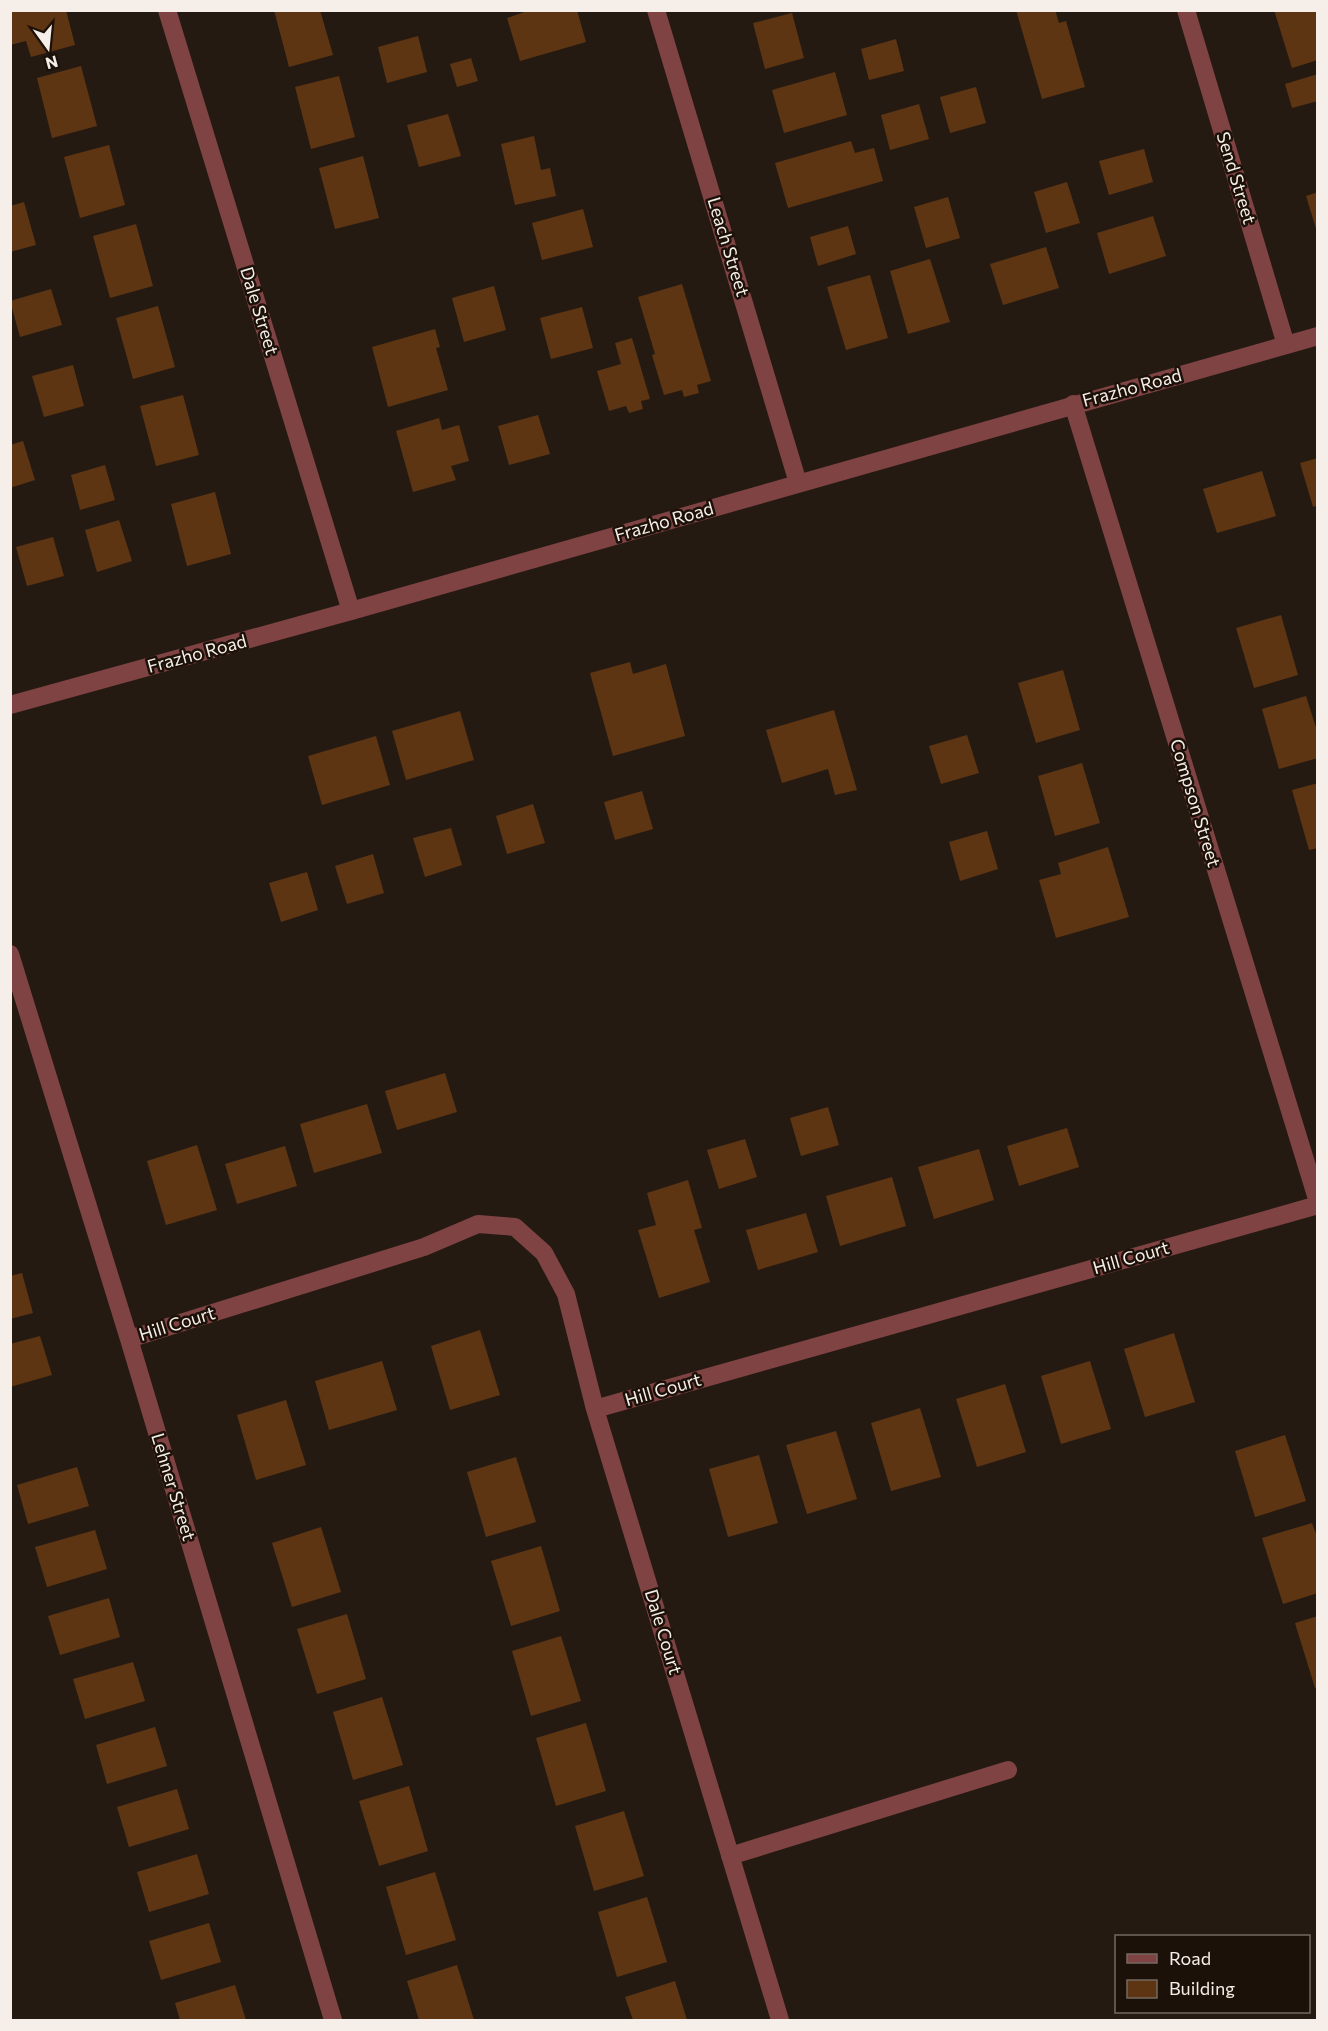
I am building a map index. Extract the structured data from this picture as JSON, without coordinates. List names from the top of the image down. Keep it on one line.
{"streets":{"street":["Send Street","Leach Street","Dale Street","Frazho Road","Compson Street","Hill Court","Lehner Street","Dale Court"]},"crossings":[["Send Street","Frazho Road"],["Leach Street","Frazho Road"],["Dale Street","Frazho Road"],["Frazho Road","Compson Street"],["Compson Street","Hill Court"],["Hill Court","Lehner Street"],["Hill Court","Dale Court"]],"legend":["Road","Building"],"north":"bottom"}
